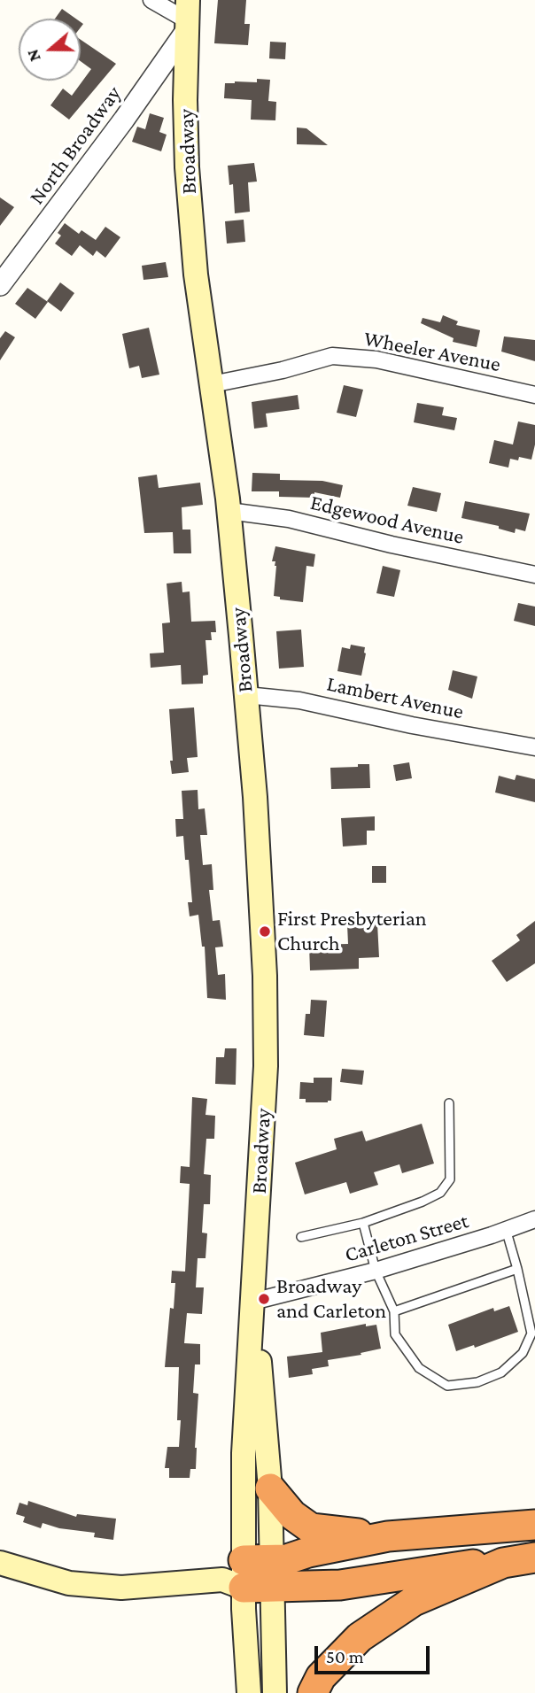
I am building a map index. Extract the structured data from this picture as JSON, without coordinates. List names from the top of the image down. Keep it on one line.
{"streets":{"main road":["Broadway"],"street":["North Broadway","Wheeler Avenue","Edgewood Avenue","Lambert Avenue","Carleton Street"]},"crossings":[["North Broadway","Broadway"],["Broadway","Wheeler Avenue"],["Broadway","Edgewood Avenue"],["Broadway","Lambert Avenue"],["Broadway","Carleton Street"]],"places":["First Presbyterian Church","Broadway and Carleton"],"scale_bar":"50 m","north":"left"}
